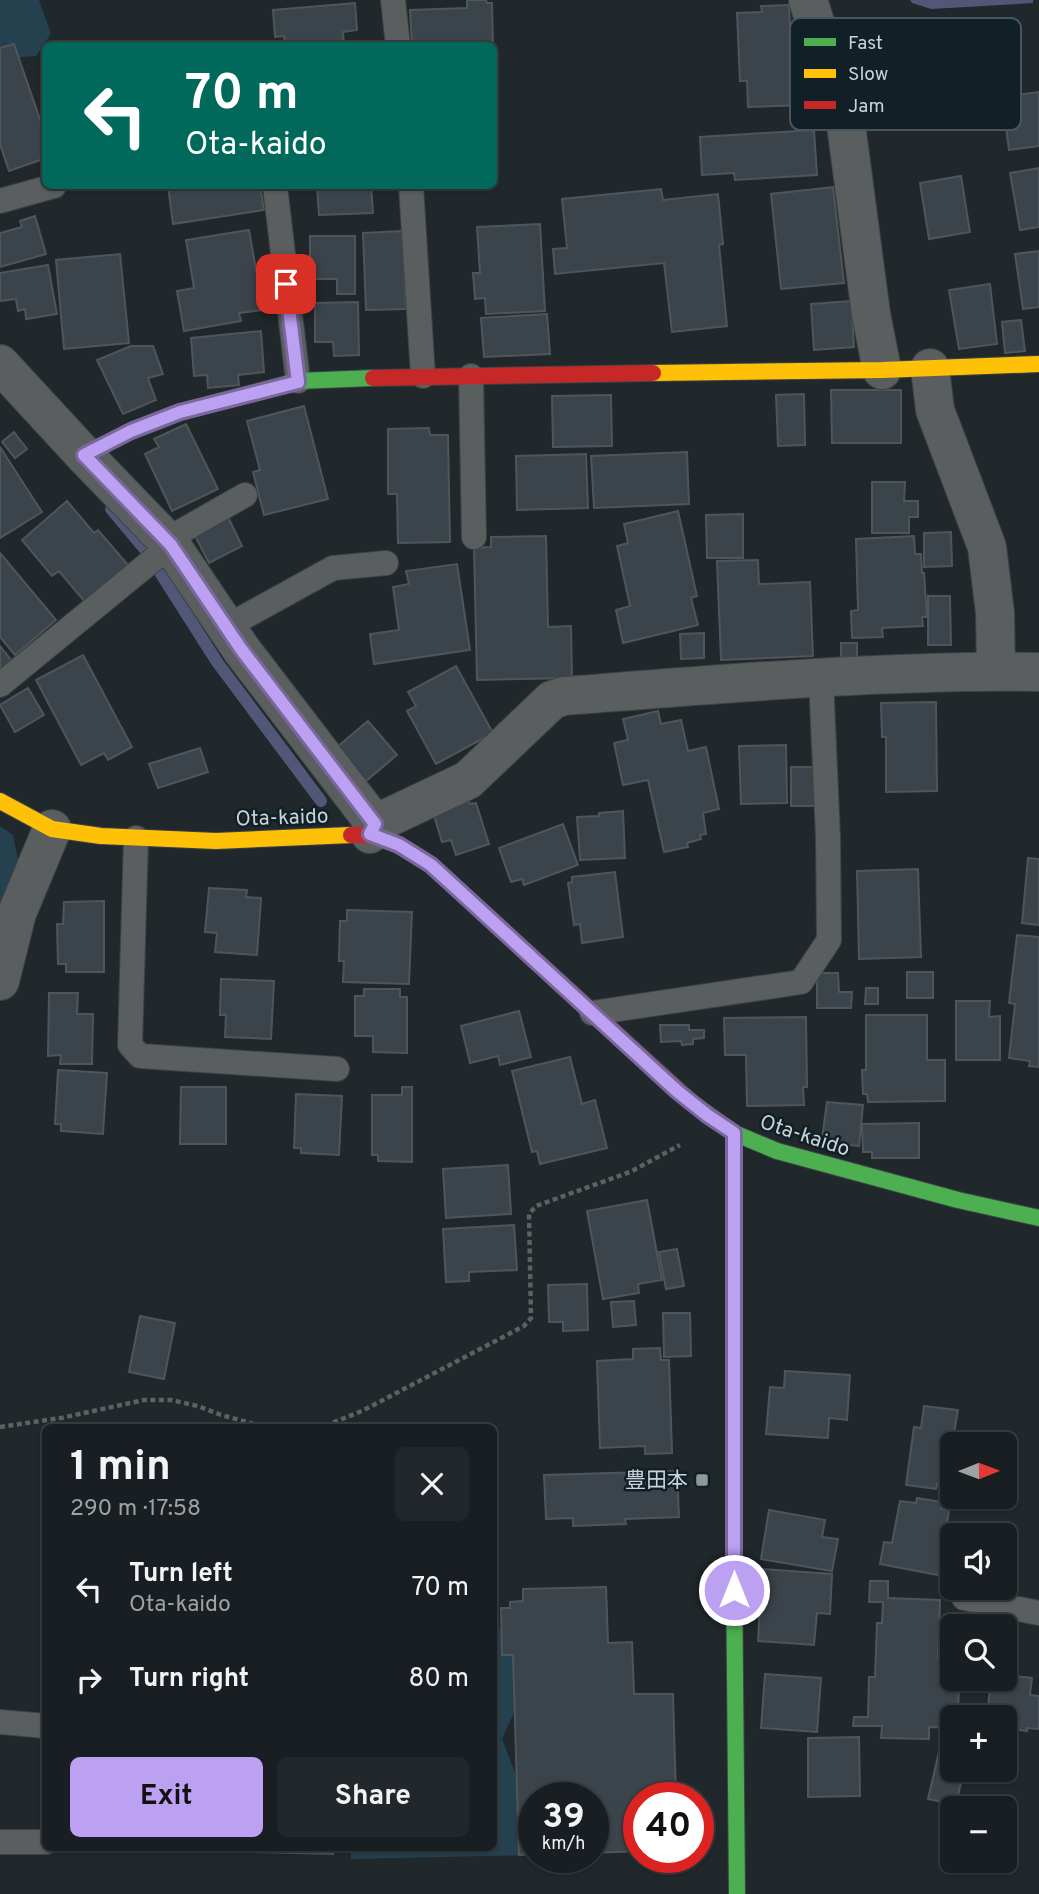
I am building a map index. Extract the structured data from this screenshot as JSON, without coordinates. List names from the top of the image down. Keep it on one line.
{"streets":{"street":["Ota-kaido"]},"places":{"transit":["豊田本"]},"legend":["Fast","Slow","Jam"],"north":"right","page":{"turn":["70 m","Ota-kaido"],"heading":["1 min","290 m · 17:58"],"map_buttons":["+","−"],"list":[{"name":"Turn left","note":"Ota-kaido","value":"70 m"},{"name":"Turn right","value":"80 m"}],"buttons":["Exit","Share"],"speed":"39 km/h","limit":"40"}}
